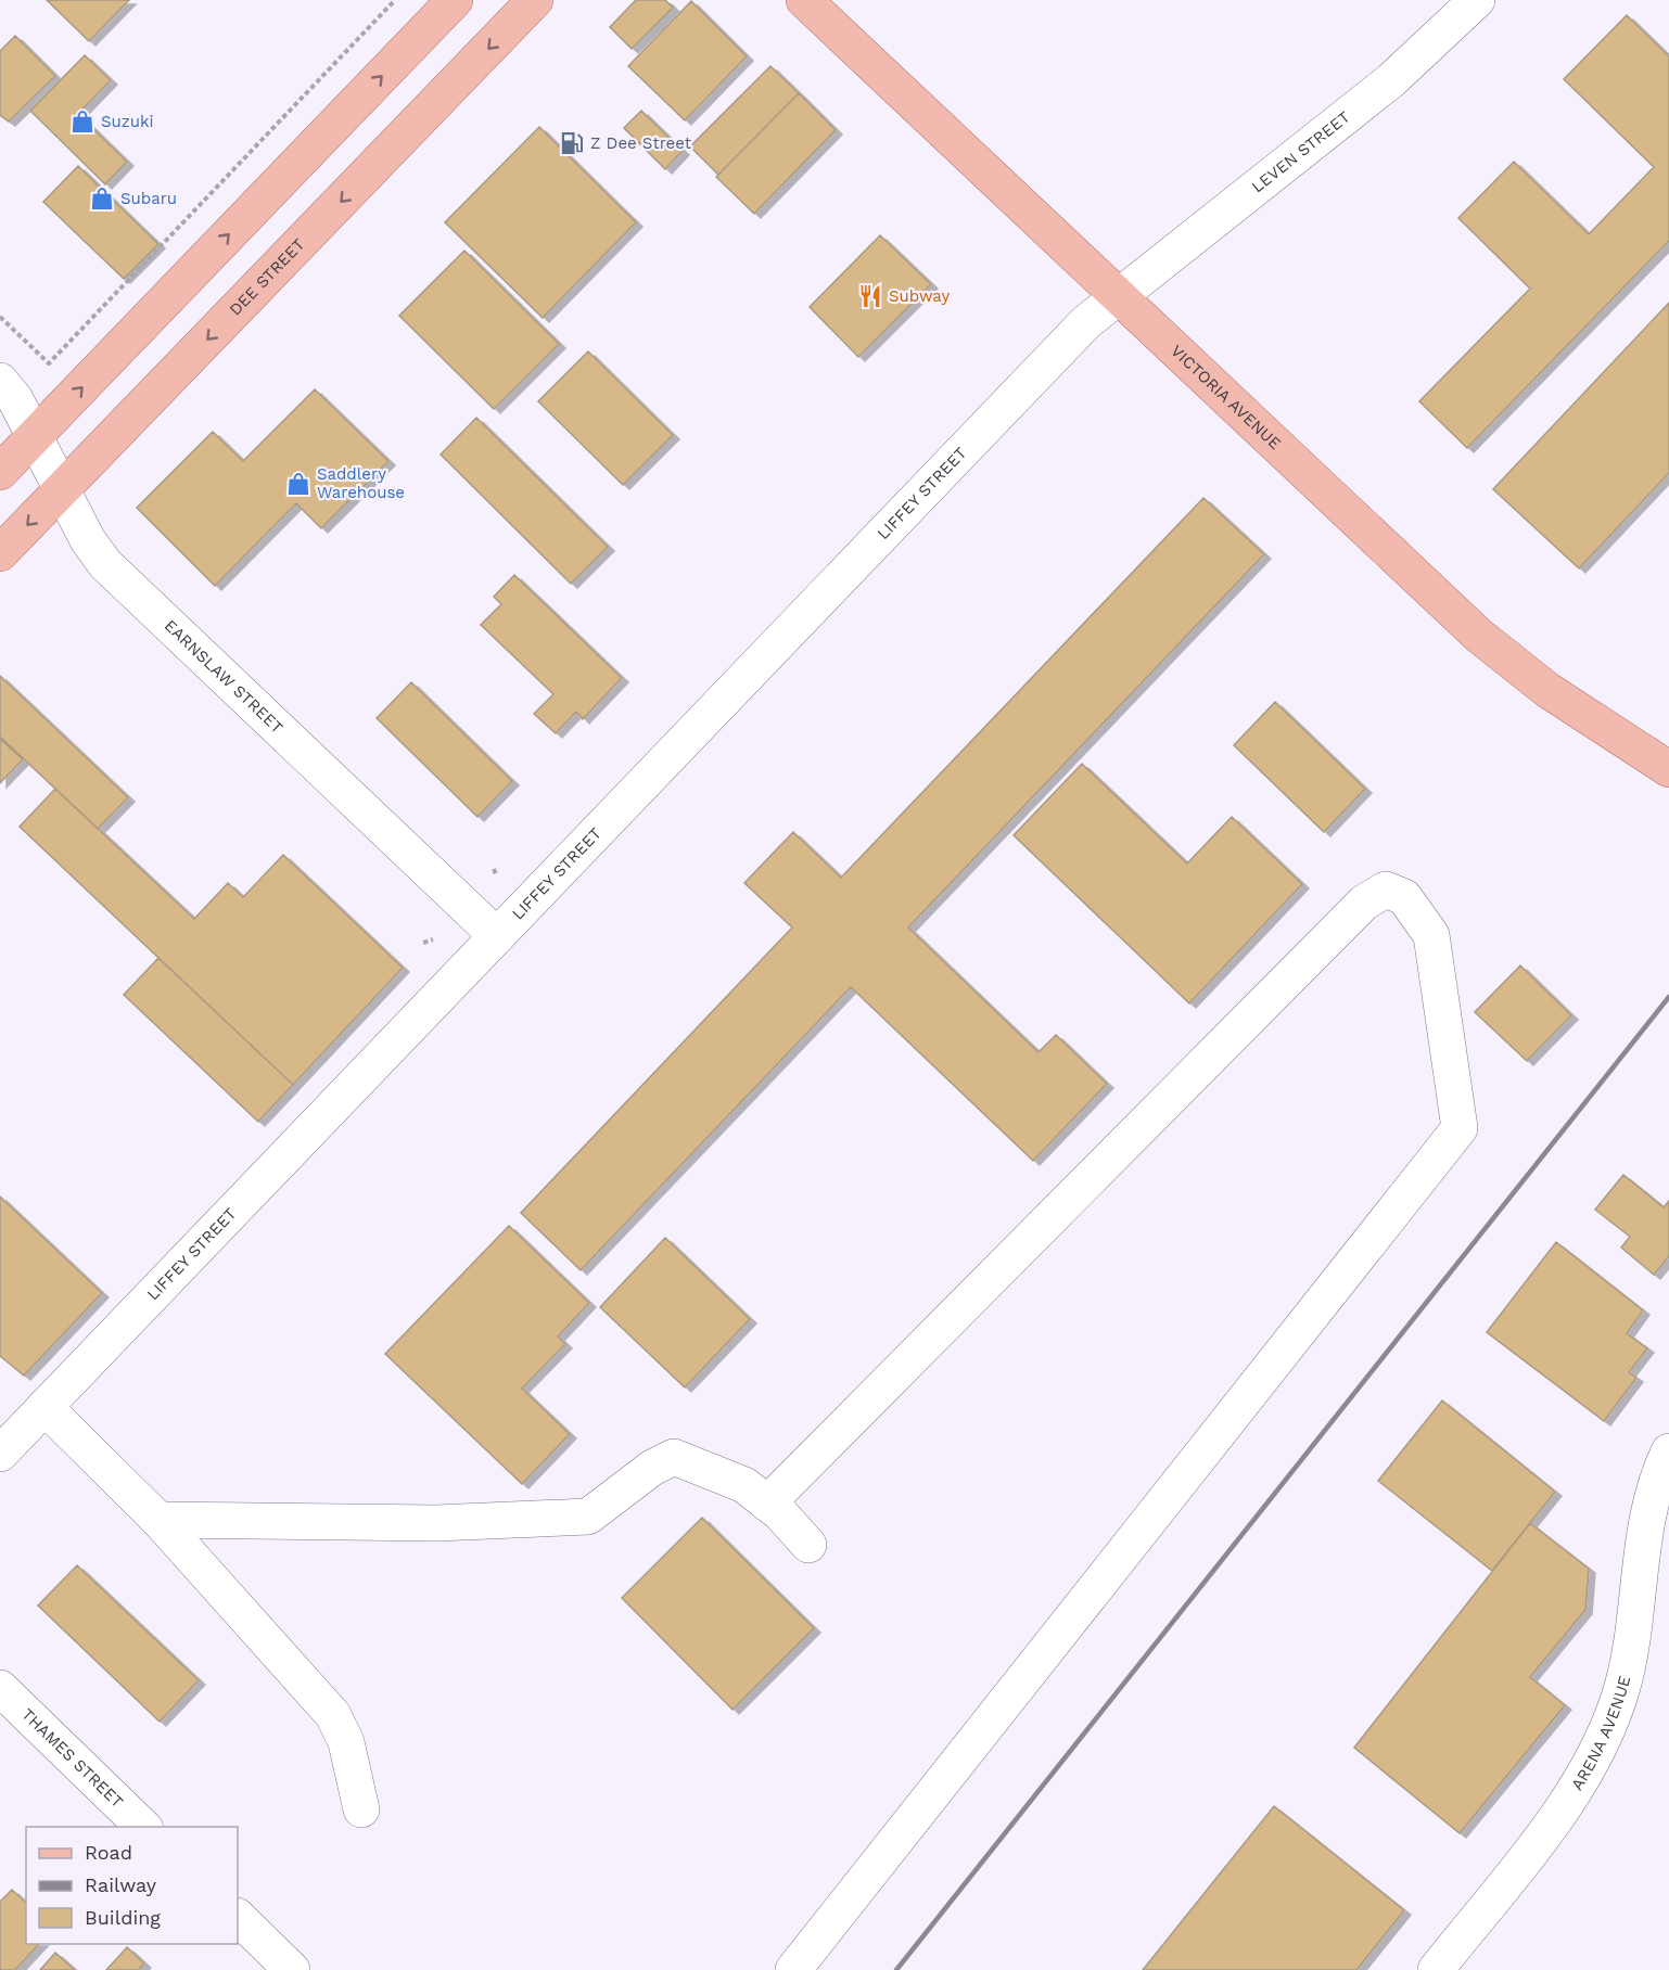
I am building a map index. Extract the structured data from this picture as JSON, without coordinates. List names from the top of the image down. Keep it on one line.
{"streets":{"main road":["DEE STREET","VICTORIA AVENUE"],"street":["LEVEN STREET","LIFFEY STREET","EARNSLAW STREET","ARENA AVENUE","THAMES STREET"]},"crossings":[["LEVEN STREET","VICTORIA AVENUE"],["LEVEN STREET","LIFFEY STREET"],["DEE STREET","EARNSLAW STREET"],["VICTORIA AVENUE","LIFFEY STREET"],["LIFFEY STREET","EARNSLAW STREET"]],"places":{"shop":["Suzuki","Subaru","Saddlery Warehouse"],"fuel station":["Z Dee Street"],"restaurant":["Subway"]},"legend":["Road","Railway","Building"]}
